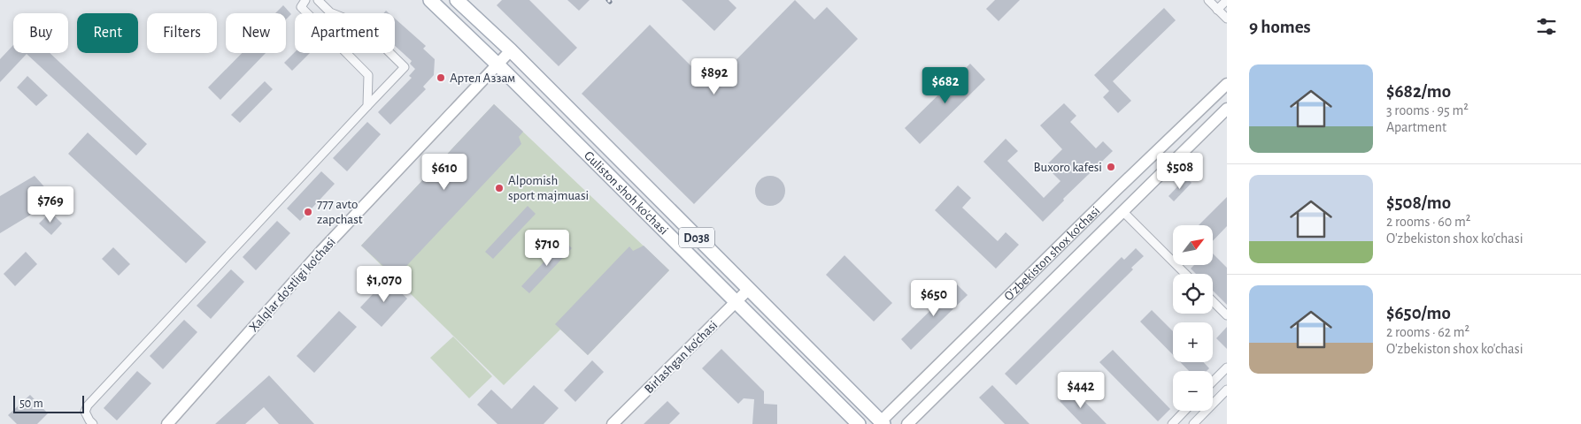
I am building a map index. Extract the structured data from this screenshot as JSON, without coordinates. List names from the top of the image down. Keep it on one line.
{"streets":{"main road":["Guliston shoh ko'chasi","D038","O'zbekiston shox ko'chasi","Xalqlar do'stligi ko'chasi","Birlashgan ko'chasi"]},"crossings":[["Guliston shoh ko'chasi","O'zbekiston shox ko'chasi"],["Guliston shoh ko'chasi","Xalqlar do'stligi ko'chasi"],["Guliston shoh ko'chasi","Birlashgan ko'chasi"]],"places":["Артел Аззам","Buxoro kafesi","Alpomish sport majmuasi","777 avto zapchast"],"scale_bar":"50 m","north":"top right","page":{"heading":"9 homes","chip":["Buy","Rent","Filters","New","Apartment"],"list":[{"name":"$682/mo","note":"3 rooms · 95 m² · Apartment"},{"name":"$508/mo","note":"2 rooms · 60 m² · O'zbekiston shox ko'chasi"},{"name":"$650/mo","note":"2 rooms · 62 m² · O'zbekiston shox ko'chasi"}],"price":["$892","$682","$508","$610","$769","$710","$1,070","$650","$442"],"map_buttons":["+","−"],"scale":"50 m"}}
